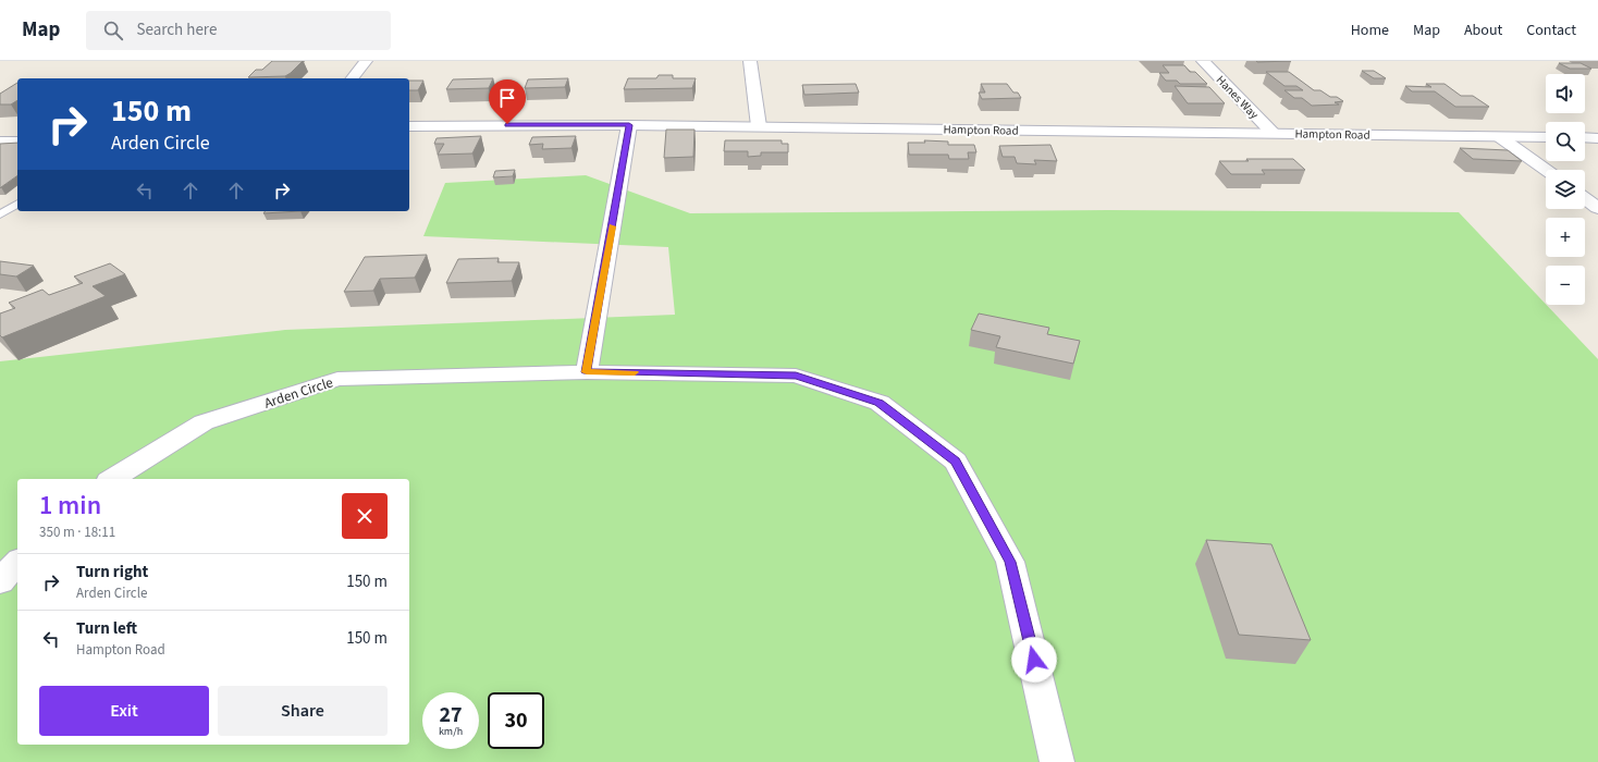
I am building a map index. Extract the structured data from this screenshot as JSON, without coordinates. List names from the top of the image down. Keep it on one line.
{"streets":{"street":["Hanes Way","Hampton Road","Arden Circle"]},"crossings":[["Hanes Way","Hampton Road"]],"page":{"header":"Map","search":"Search here","nav":["Home","Map","About","Contact"],"map_buttons":["+","−"],"turn":["150 m","Arden Circle"],"heading":["1 min","350 m · 18:11"],"list":[{"name":"Turn right","note":"Arden Circle","value":"150 m"},{"name":"Turn left","note":"Hampton Road","value":"150 m"}],"buttons":["Exit","Share"],"speed":"27 km/h","limit":"30"}}
